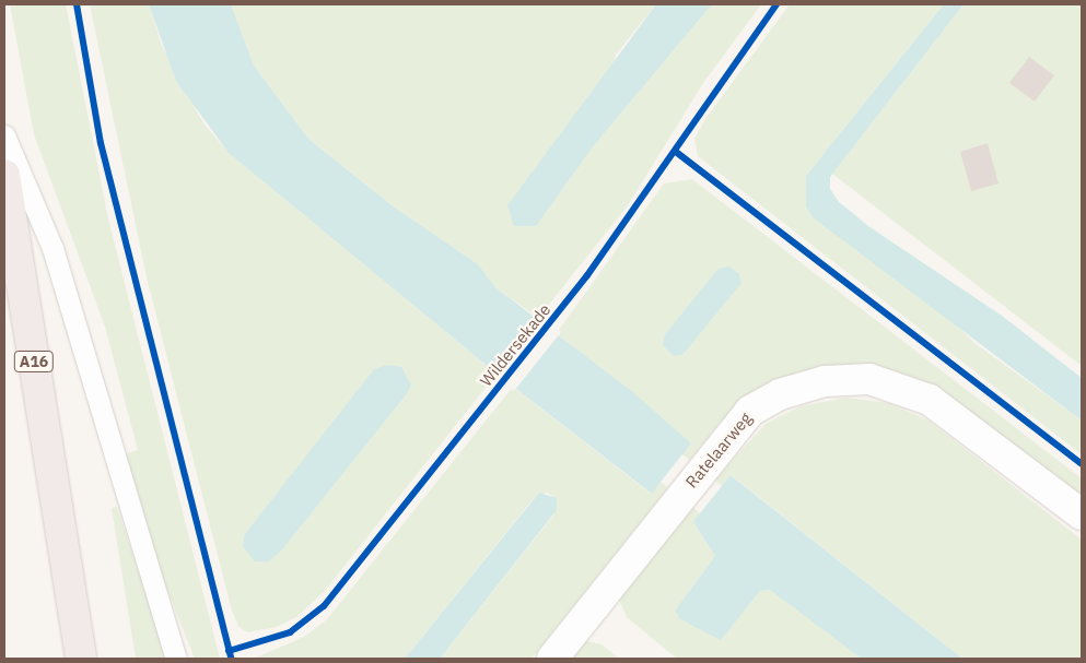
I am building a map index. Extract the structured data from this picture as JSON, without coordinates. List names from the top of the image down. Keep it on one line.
{"streets":{"highway":["A16"],"street":["Ratelaarweg"],"cycle path":["Wildersekade"]}}
